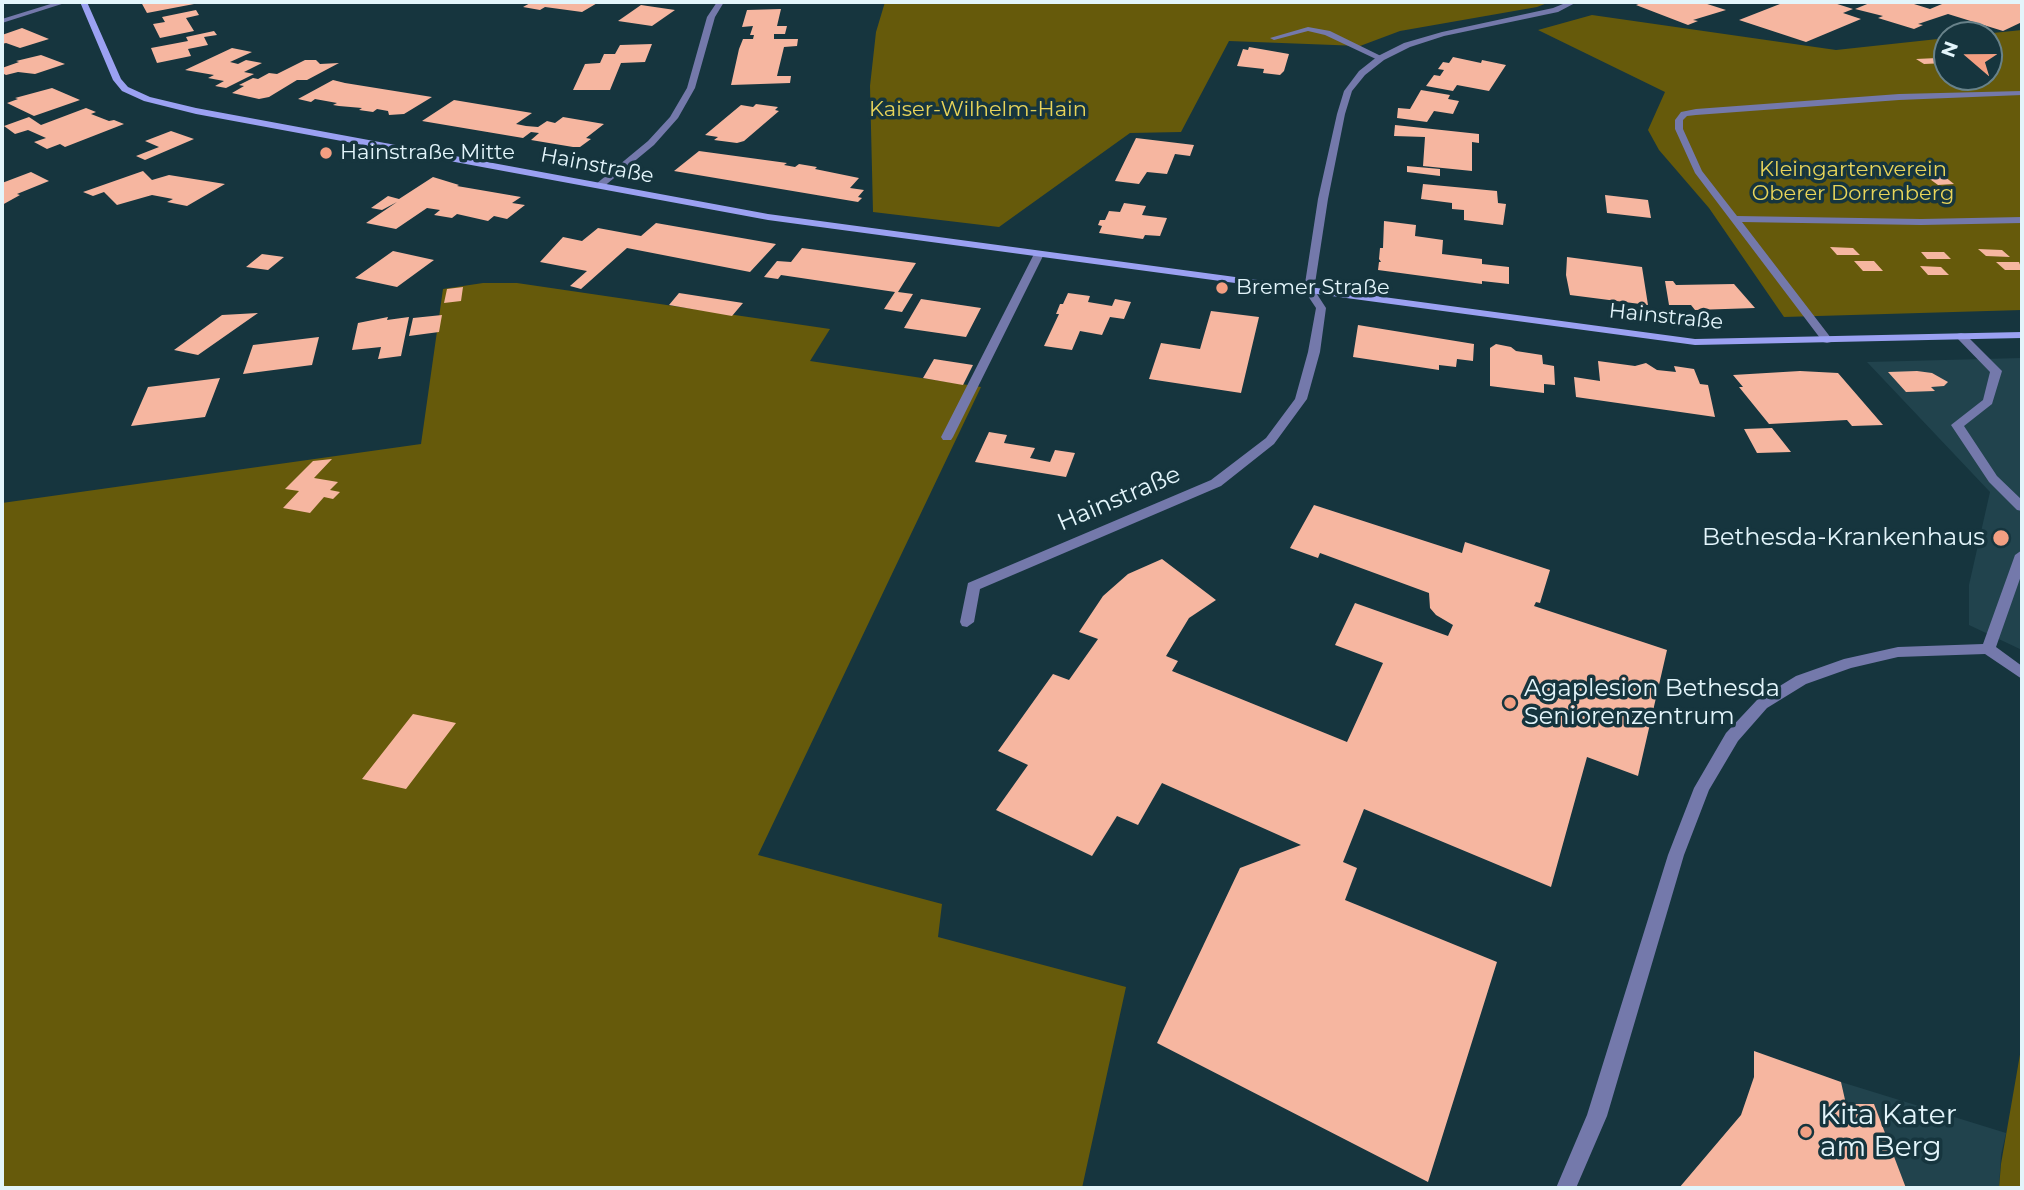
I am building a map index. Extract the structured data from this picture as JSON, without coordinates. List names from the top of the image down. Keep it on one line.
{"streets":{"street":["Hainstraße"]},"parks":["Kaiser-Wilhelm-Hain","Kleingartenverein Oberer Dorrenberg"],"places":["Hainstraße Mitte","Bremer Straße","Bethesda-Krankenhaus","Agaplesion Bethesda Seniorenzentrum","Kita Kater am Berg"],"north":"left"}
